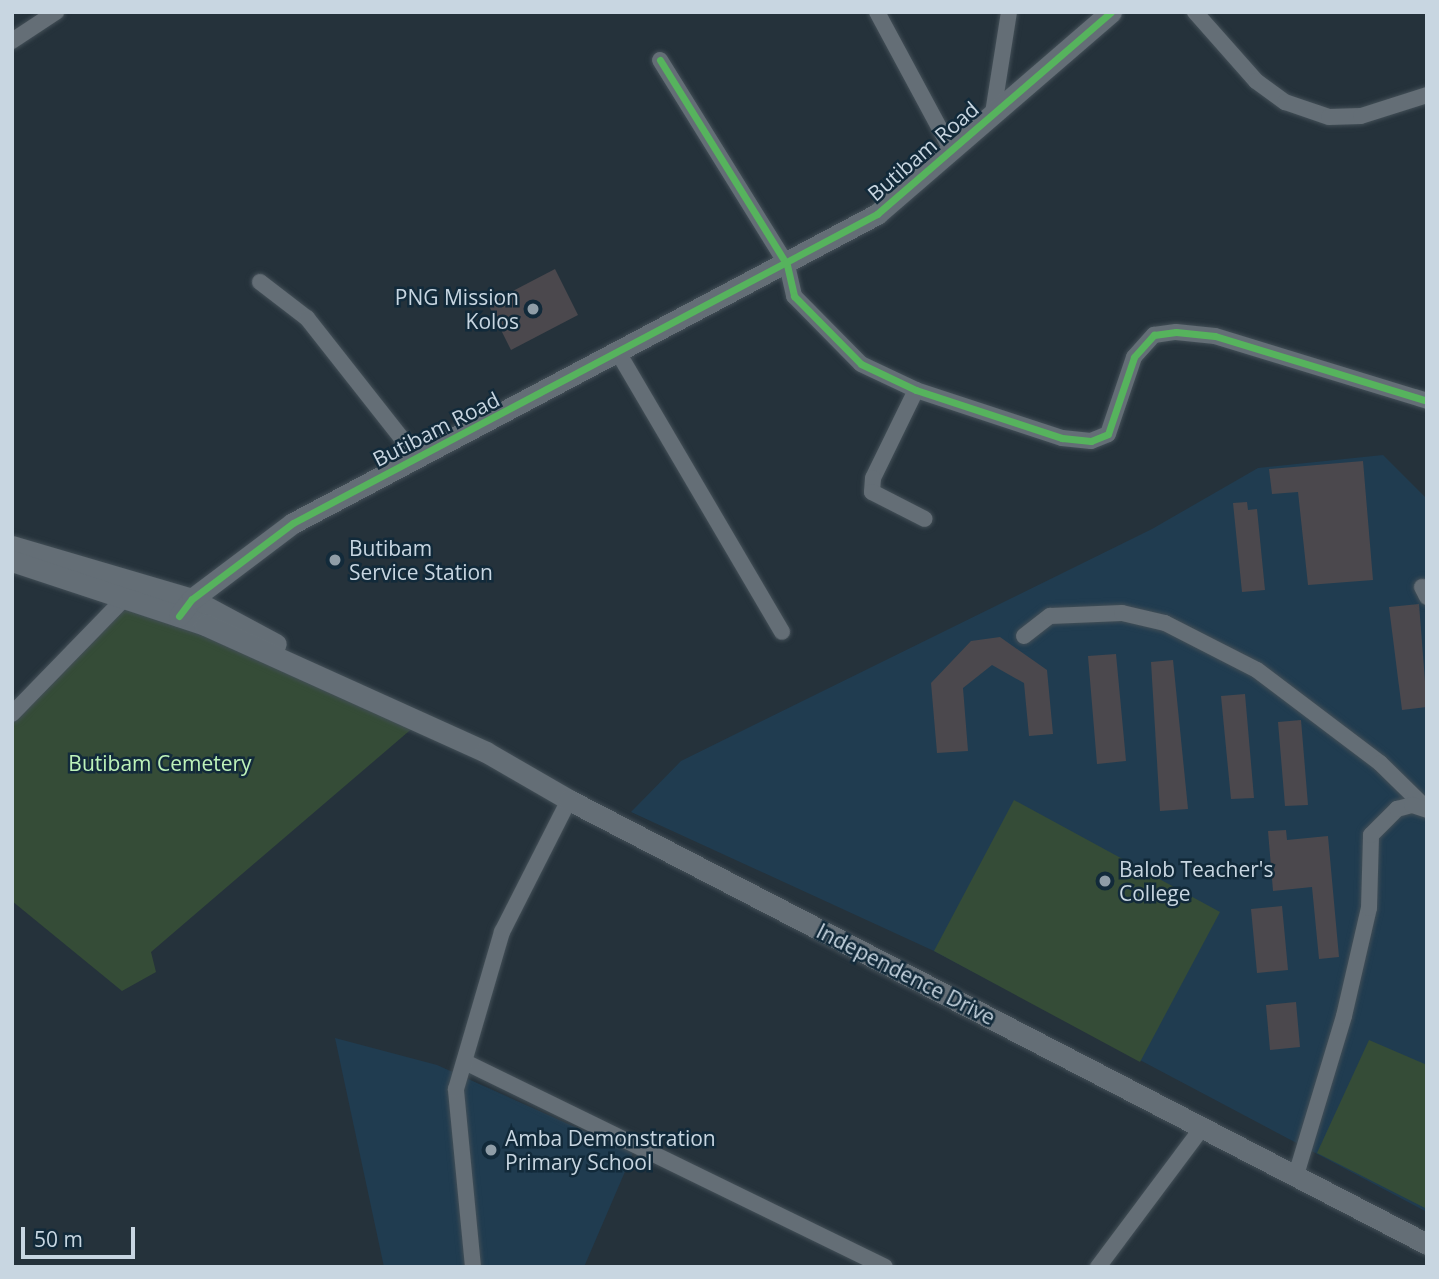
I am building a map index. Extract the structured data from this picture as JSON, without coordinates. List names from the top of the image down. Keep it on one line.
{"streets":{"main road":["Butibam Road","Independence Drive"]},"crossings":[["Butibam Road","Independence Drive"]],"parks":["Butibam Cemetery"],"places":["PNG Mission Kolos","Butibam Service Station","Balob Teacher's College","Amba Demonstration Primary School"],"scale_bar":"50 m"}
